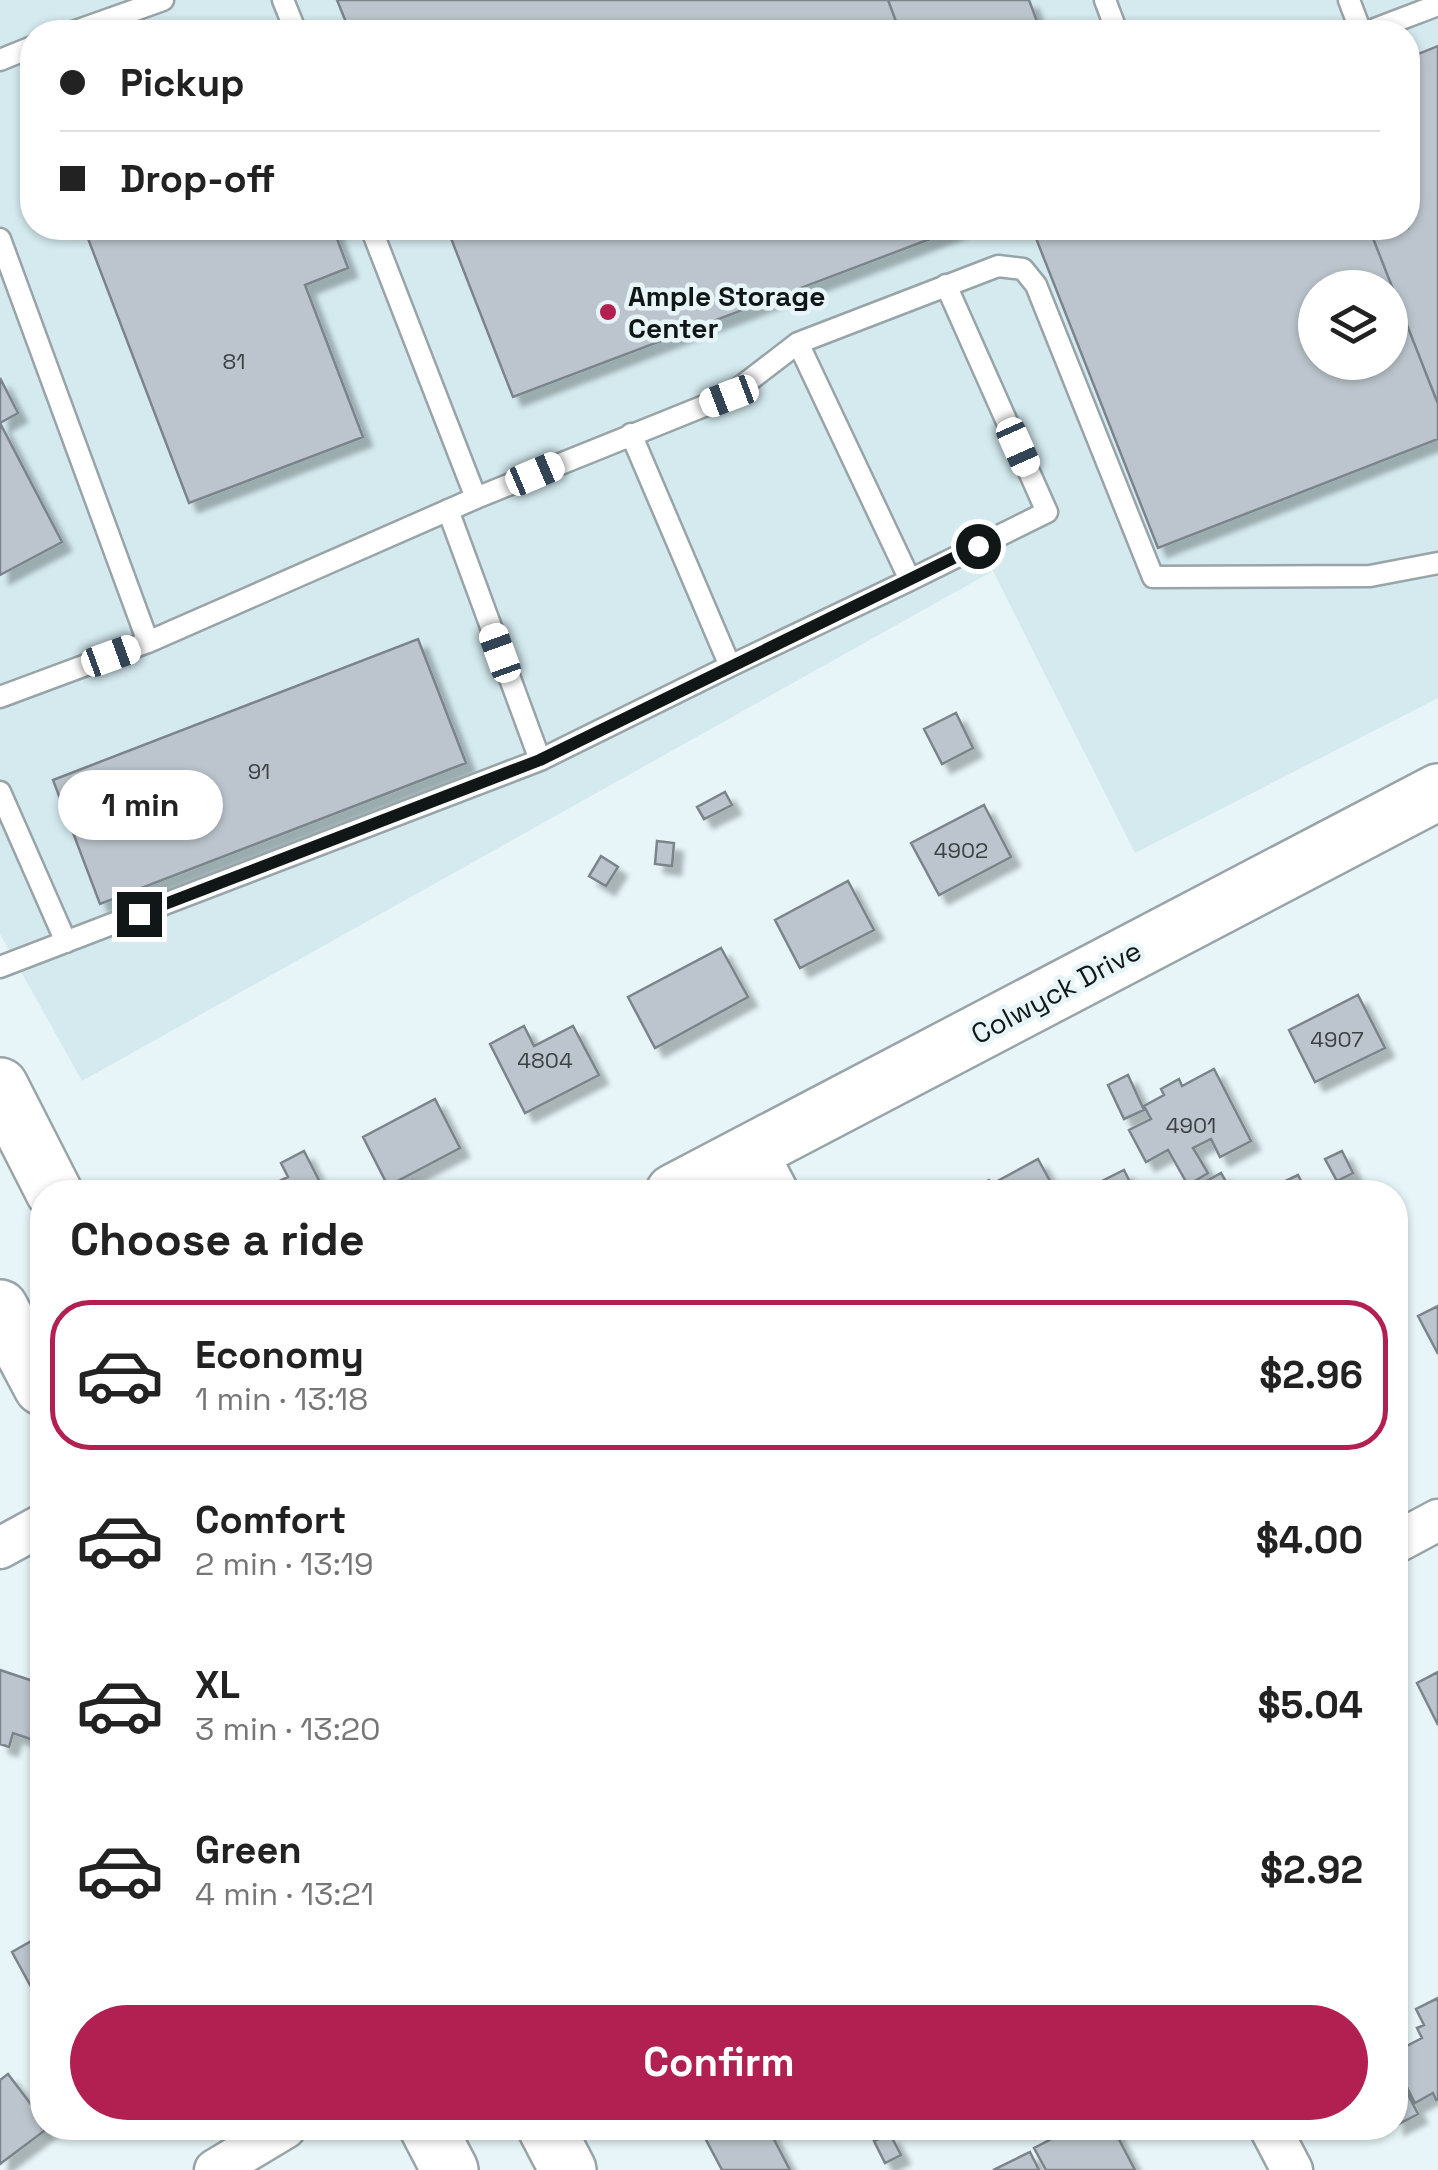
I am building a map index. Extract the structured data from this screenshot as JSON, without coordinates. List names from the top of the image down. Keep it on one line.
{"streets":{"street":["Colwyck Drive"]},"places":["Ample Storage Center"],"house_numbers":["81","91","4902","4907","4804","4901"],"page":{"banner":["Pickup","Drop-off"],"bubble":"1 min","heading":"Choose a ride","list":[{"name":"Economy","note":"1 min · 13:18","value":"$2.96"},{"name":"Comfort","note":"2 min · 13:19","value":"$4.00"},{"name":"XL","note":"3 min · 13:20","value":"$5.04"},{"name":"Green","note":"4 min · 13:21","value":"$2.92"}],"buttons":"Confirm"}}
